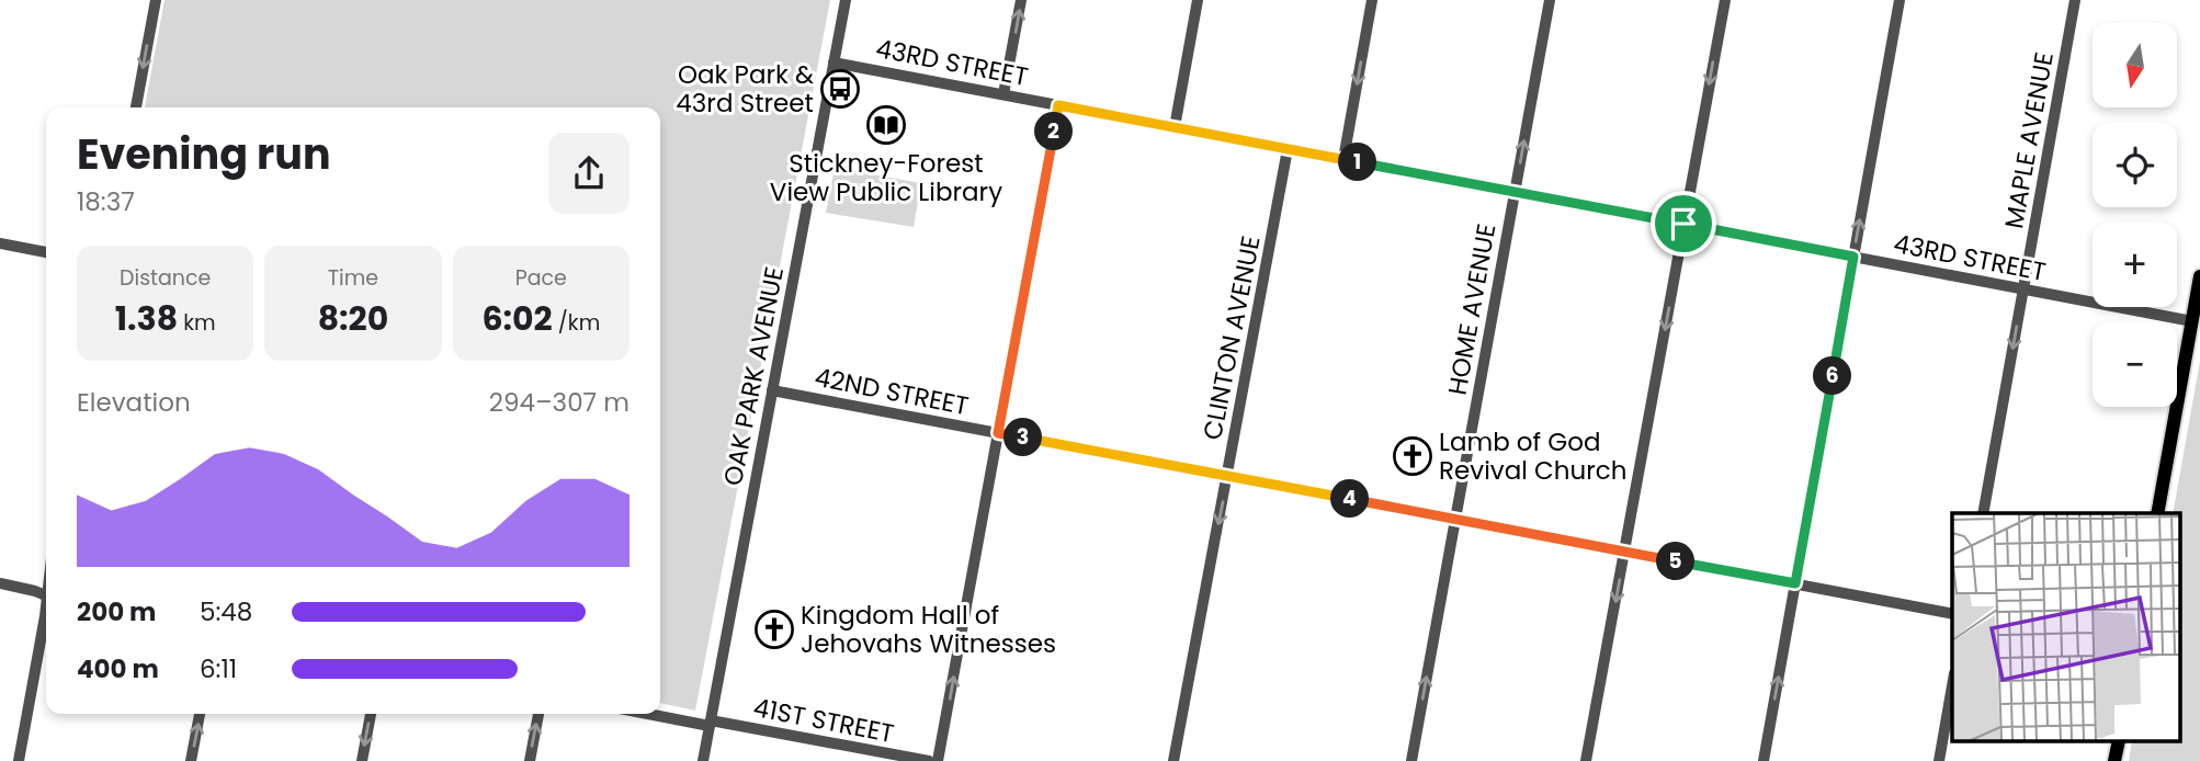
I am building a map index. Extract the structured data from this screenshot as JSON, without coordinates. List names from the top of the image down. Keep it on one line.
{"streets":{"street":["43RD STREET","MAPLE AVENUE","HOME AVENUE","CLINTON AVENUE","OAK PARK AVENUE","42ND STREET","41ST STREET"]},"crossings":[["43RD STREET","MAPLE AVENUE"],["43RD STREET","HOME AVENUE"],["43RD STREET","CLINTON AVENUE"],["43RD STREET","OAK PARK AVENUE"],["HOME AVENUE","42ND STREET"],["CLINTON AVENUE","42ND STREET"],["OAK PARK AVENUE","42ND STREET"],["OAK PARK AVENUE","41ST STREET"]],"one_way":["MAPLE AVENUE","HOME AVENUE","CLINTON AVENUE"],"places":{"bus stop":["Oak Park & 43rd Street"],"library":["Stickney-Forest View Public Library"],"church":["Lamb of God Revival Church","Kingdom Hall of Jehovahs Witnesses"]},"north":"bottom","page":{"map_buttons":["+","−"],"heading":["Evening run","18:37"],"pins":["2","1","6","3","4","5"],"stats":[["Distance","1.38 km"],["Time","8:20"],["Pace","6:02 /km"]],"chart":["Elevation","294–307 m"],"list":[{"name":"200 m","note":"5:48"},{"name":"400 m","note":"6:11"}]}}
